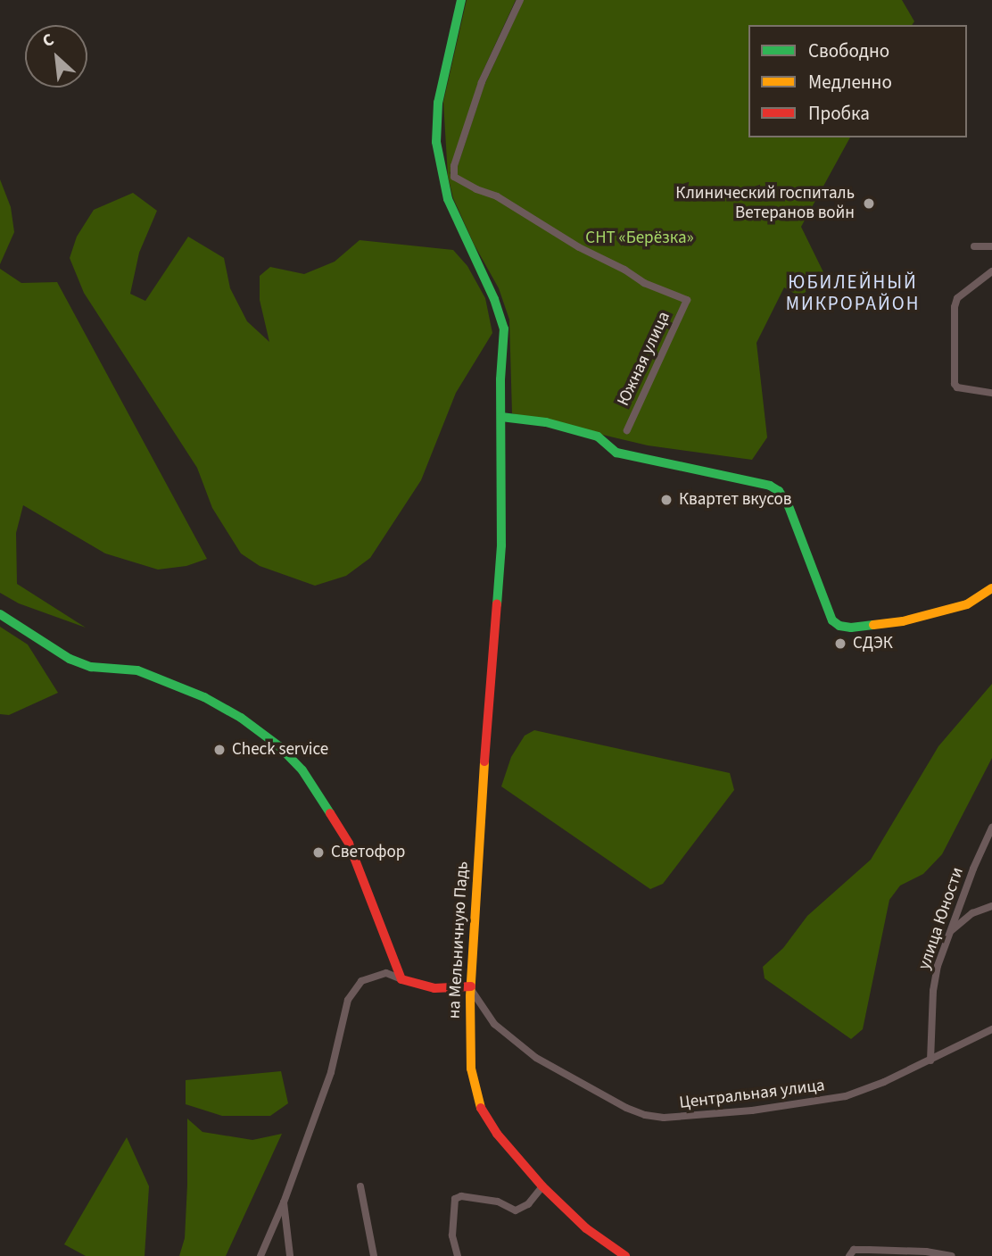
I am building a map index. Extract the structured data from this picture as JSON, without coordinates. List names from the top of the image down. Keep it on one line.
{"streets":{"street":["Южная улица","улица Юности","на Мельничную Падь","Центральная улица"]},"crossings":[["улица Юности","Центральная улица"],["на Мельничную Падь","Центральная улица"]],"districts":["ЮБИЛЕЙНЫЙ МИКРОРАЙОН"],"parks":["СНТ «Берёзка»"],"places":["Клинический госпиталь Ветеранов войн","Квартет вкусов","СДЭК","Check service","Светофор"],"legend":["Свободно","Медленно","Пробка"],"north":"top left"}
